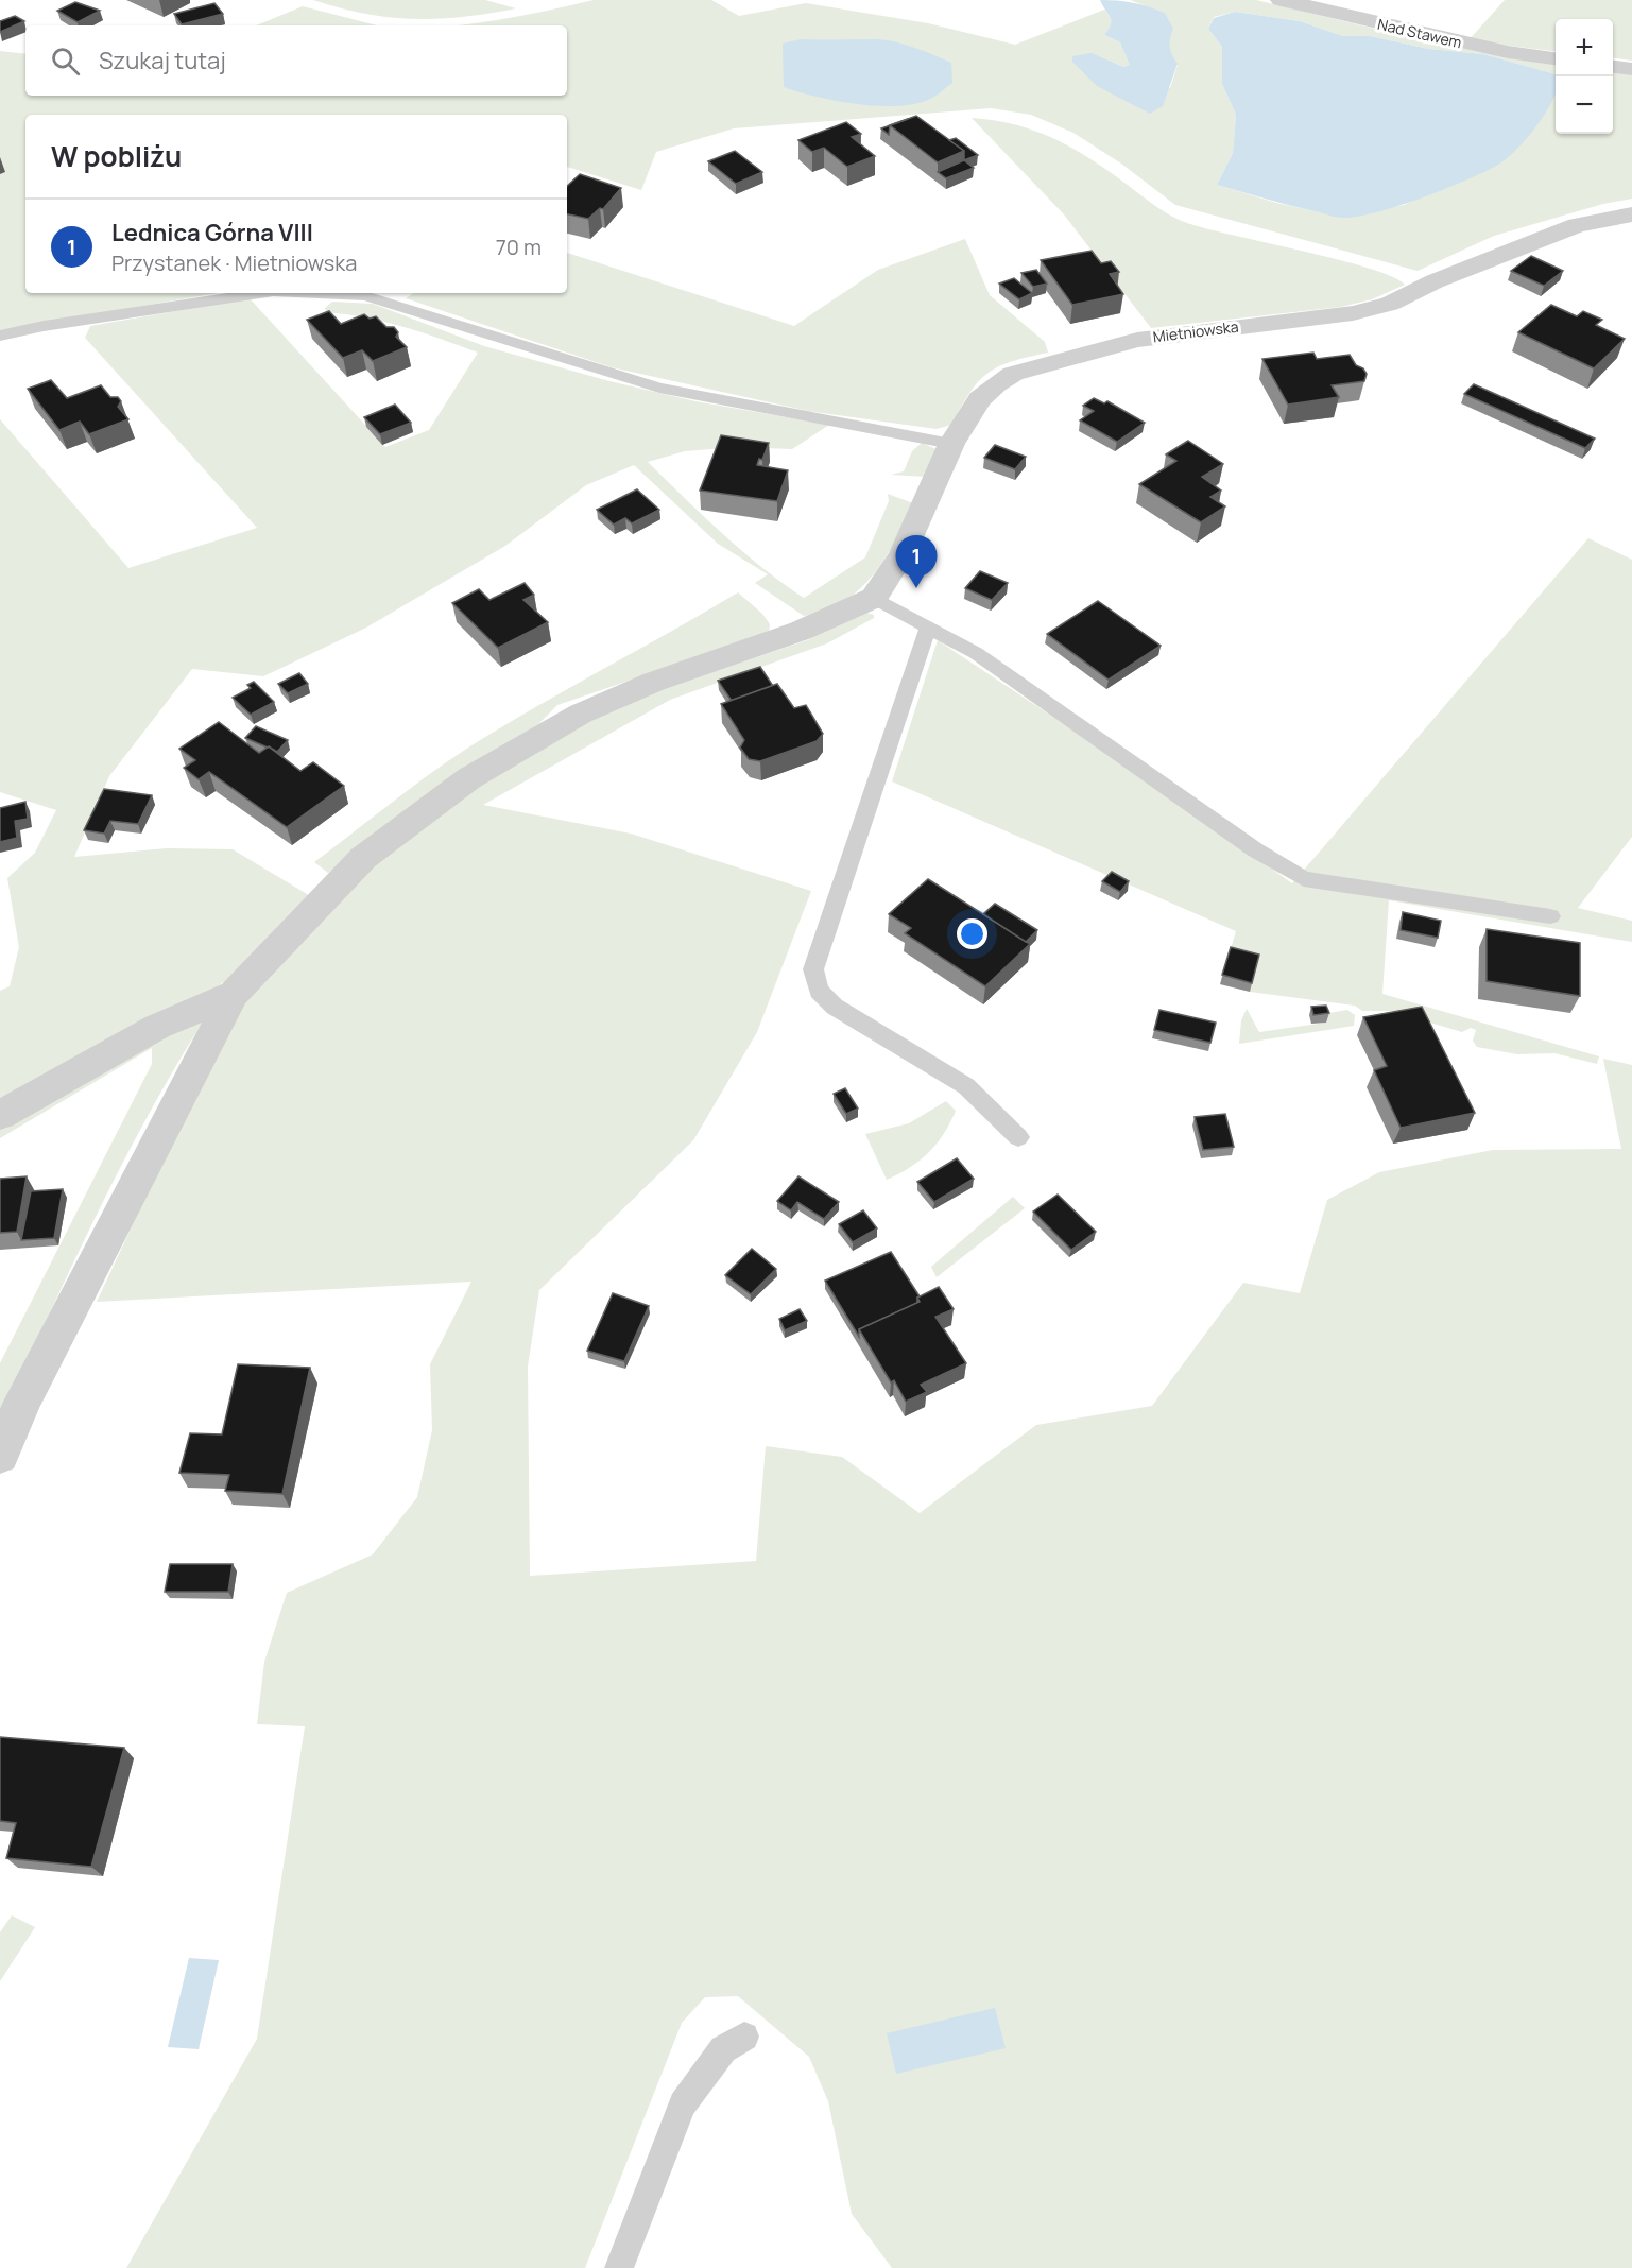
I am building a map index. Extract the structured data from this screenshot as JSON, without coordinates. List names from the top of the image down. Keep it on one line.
{"streets":{"street":["Nad Stawem","Mietniowska"]},"page":{"map_buttons":["+","−"],"search":"Szukaj tutaj","heading":"W pobliżu","list":[{"mark":"1","name":"Lednica Górna VIII","note":"Przystanek · Mietniowska","value":"70 m"}],"pins":"1"}}
